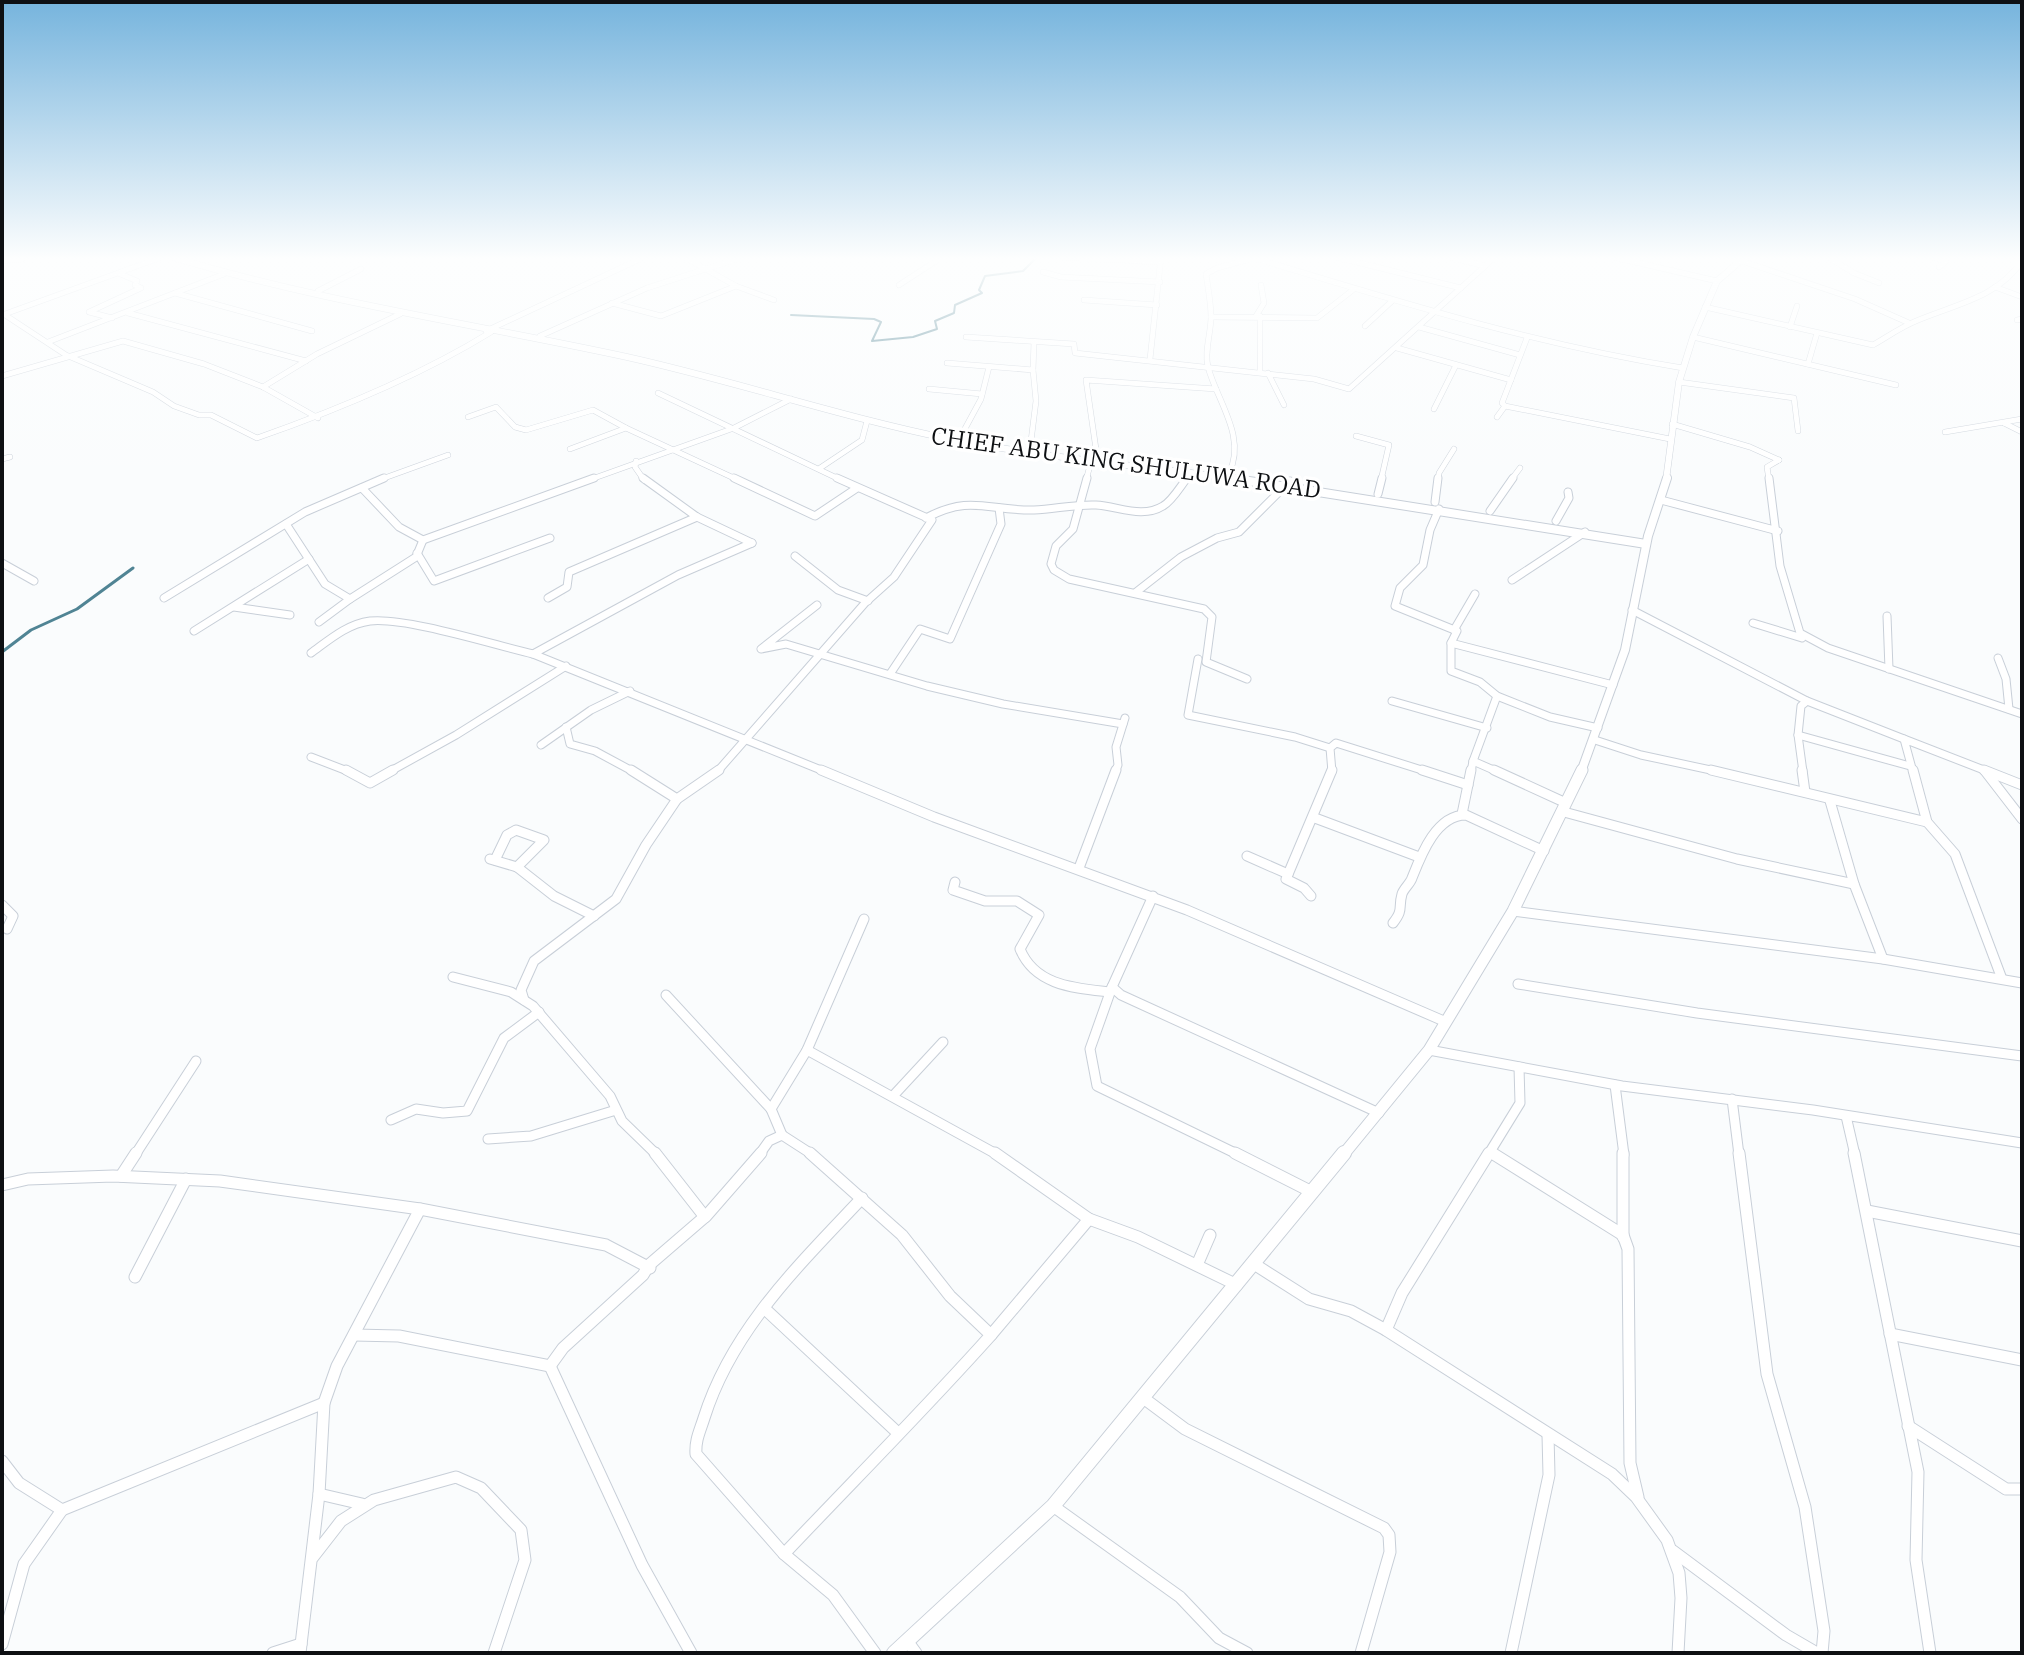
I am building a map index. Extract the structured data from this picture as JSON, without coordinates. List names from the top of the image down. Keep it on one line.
{"streets":{"street":["CHIEF ABU KING SHULUWA ROAD"]}}
